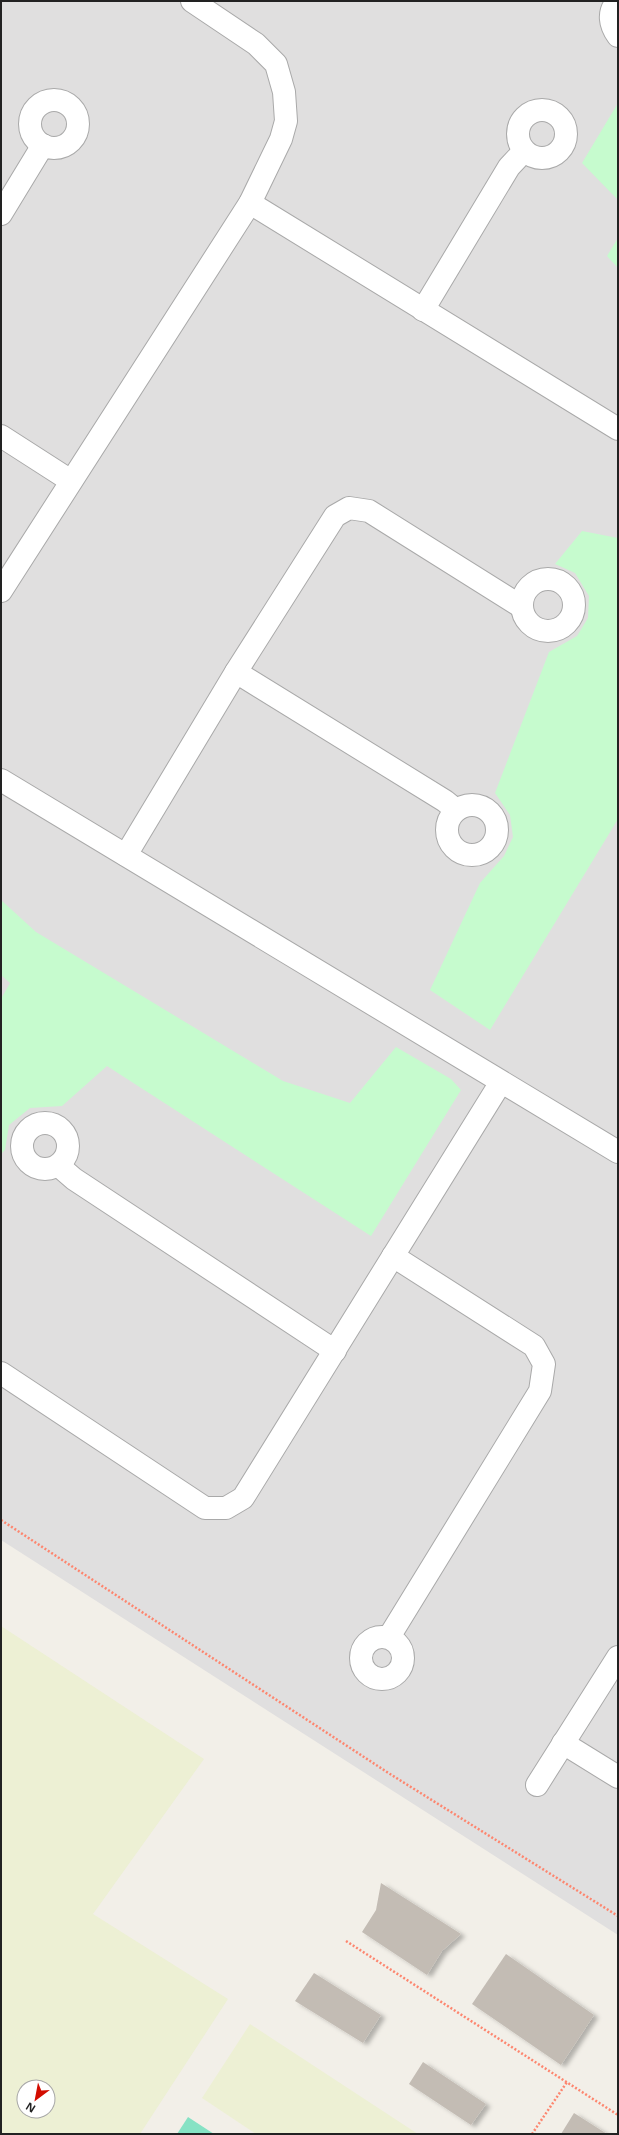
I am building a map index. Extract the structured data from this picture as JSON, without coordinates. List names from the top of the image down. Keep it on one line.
{"north":"bottom left"}
